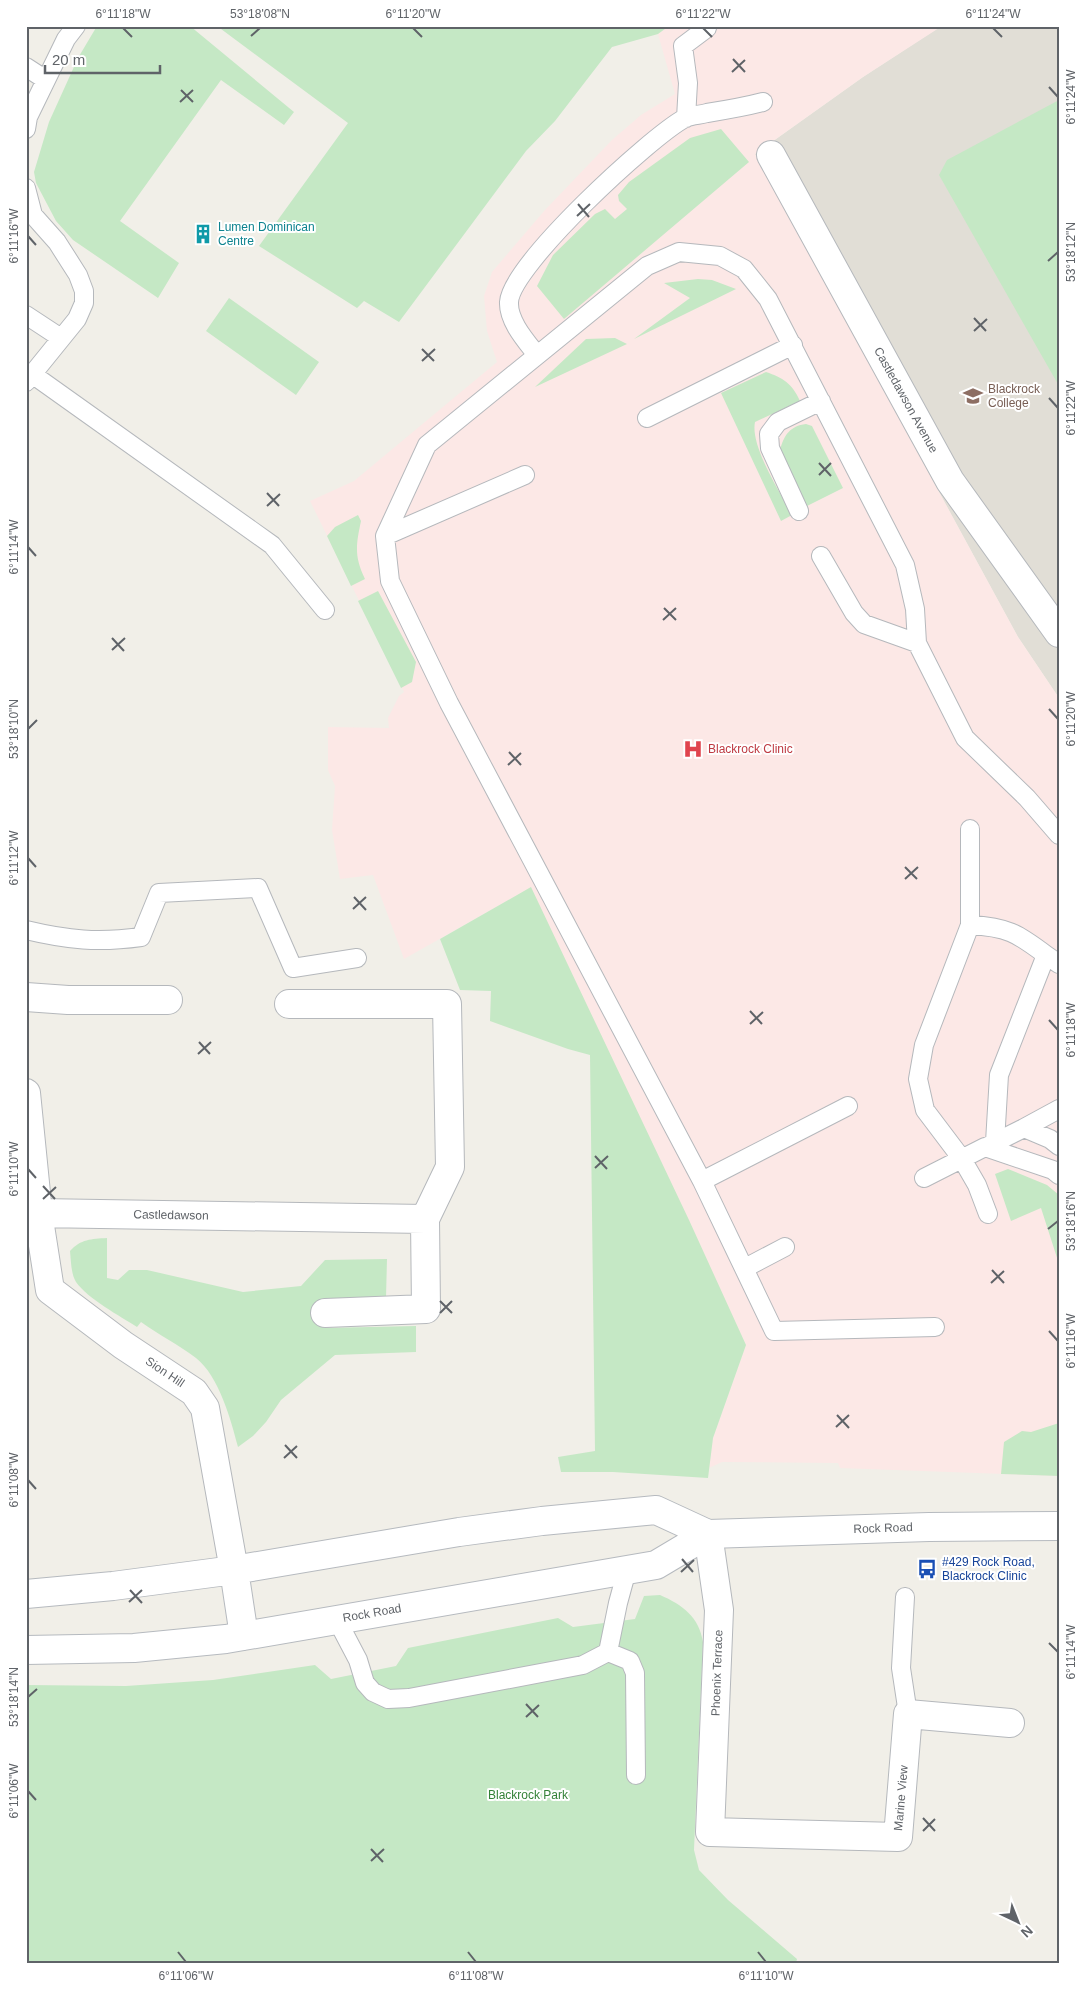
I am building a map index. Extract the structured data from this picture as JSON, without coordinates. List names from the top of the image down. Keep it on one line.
{"streets":{"street":["Castledawson Avenue","Castledawson","Sion Hill","Rock Road","Phoenix Terrace","Marine View"]},"crossings":[["Castledawson","Sion Hill"],["Sion Hill","Rock Road"],["Rock Road","Phoenix Terrace"],["Phoenix Terrace","Marine View"]],"parks":["Blackrock Park"],"places":{"building":["Lumen Dominican Centre"],"school or university":["Blackrock College"],"hospital":["Blackrock Clinic"],"bus stop":["#429 Rock Road, Blackrock Clinic"]},"scale_bar":"20 m","north":"bottom right","coordinates":["6°11'18\"W","53°18'08\"N","6°11'20\"W","6°11'22\"W","6°11'24\"W","6°11'16\"W","53°18'12\"N","6°11'14\"W","53°18'10\"N","6°11'12\"W","6°11'10\"W","53°18'16\"N","6°11'08\"W","53°18'14\"N","6°11'06\"W"]}
